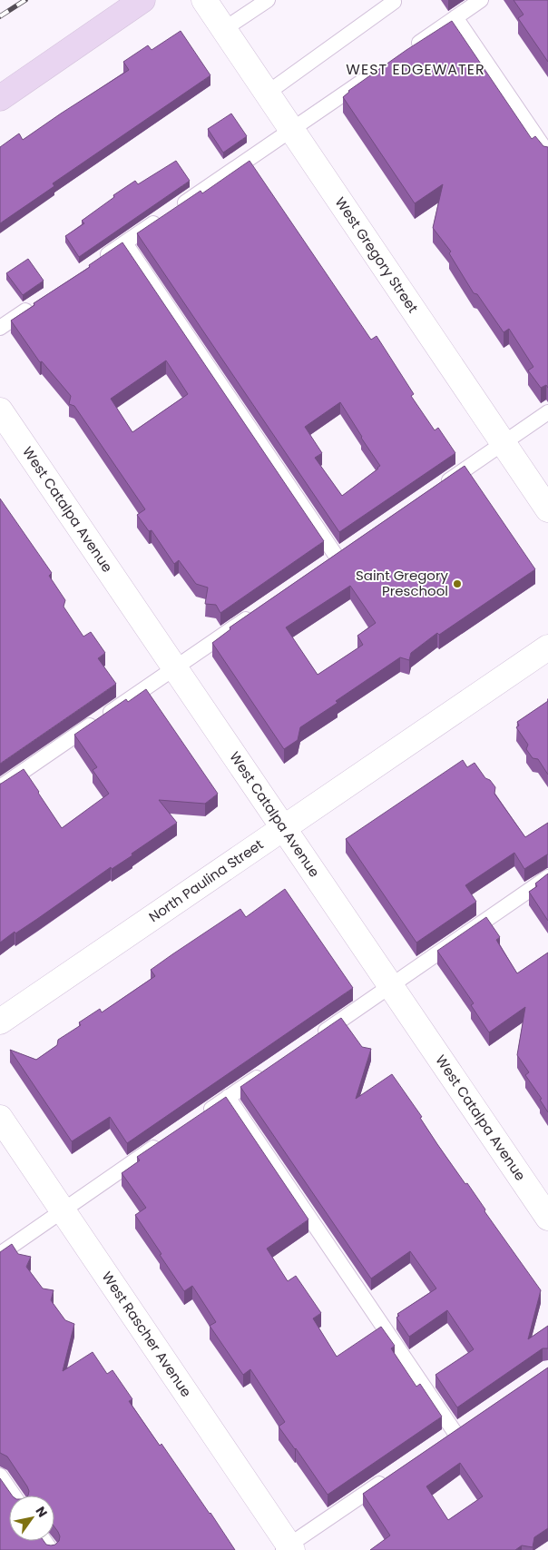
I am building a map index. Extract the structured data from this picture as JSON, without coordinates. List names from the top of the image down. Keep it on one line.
{"streets":{"street":["West Gregory Street","West Catalpa Avenue","North Paulina Street","West Rascher Avenue"]},"crossings":[["West Catalpa Avenue","North Paulina Street"]],"districts":["WEST EDGEWATER"],"places":["Saint Gregory Preschool"],"north":"top right"}
